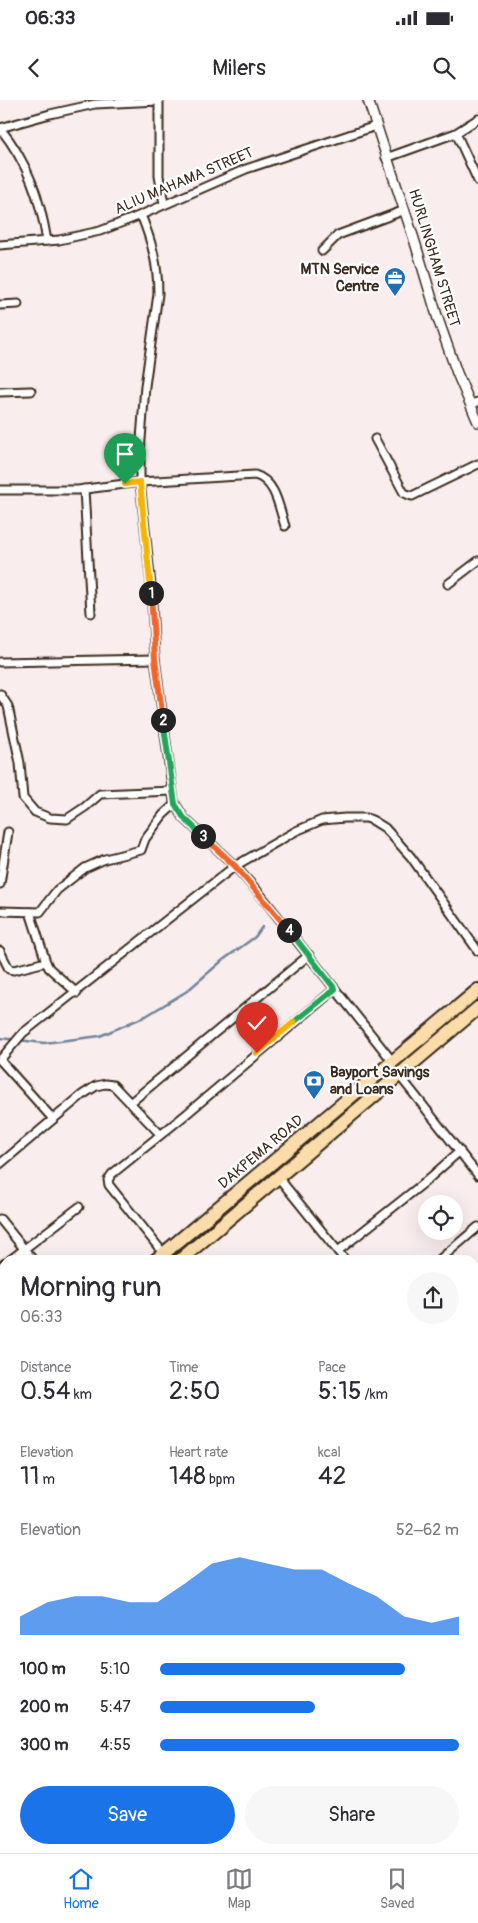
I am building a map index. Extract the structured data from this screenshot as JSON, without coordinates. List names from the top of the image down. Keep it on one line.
{"streets":{"highway":["DAKPEMA ROAD"],"street":["ALIU MAHAMA STREET","HURLINGHAM STREET"]},"crossings":[["ALIU MAHAMA STREET","HURLINGHAM STREET"]],"places":{"office":["MTN Service Centre"],"bank":["Bayport Savings and Loans"]},"page":{"status":"06:33","header":"Milers","pins":["1","2","3","4"],"heading":["Morning run","06:33"],"stats":[["Distance","0.54 km"],["Time","2:50"],["Pace","5:15 /km"],["Elevation","11 m"],["Heart rate","148 bpm"],["kcal","42"]],"chart":["Elevation","52–62 m"],"list":[{"name":"100 m","note":"5:10"},{"name":"200 m","note":"5:47"},{"name":"300 m","note":"4:55"}],"buttons":["Save","Share"],"tabs":["Home","Map","Saved"]}}
